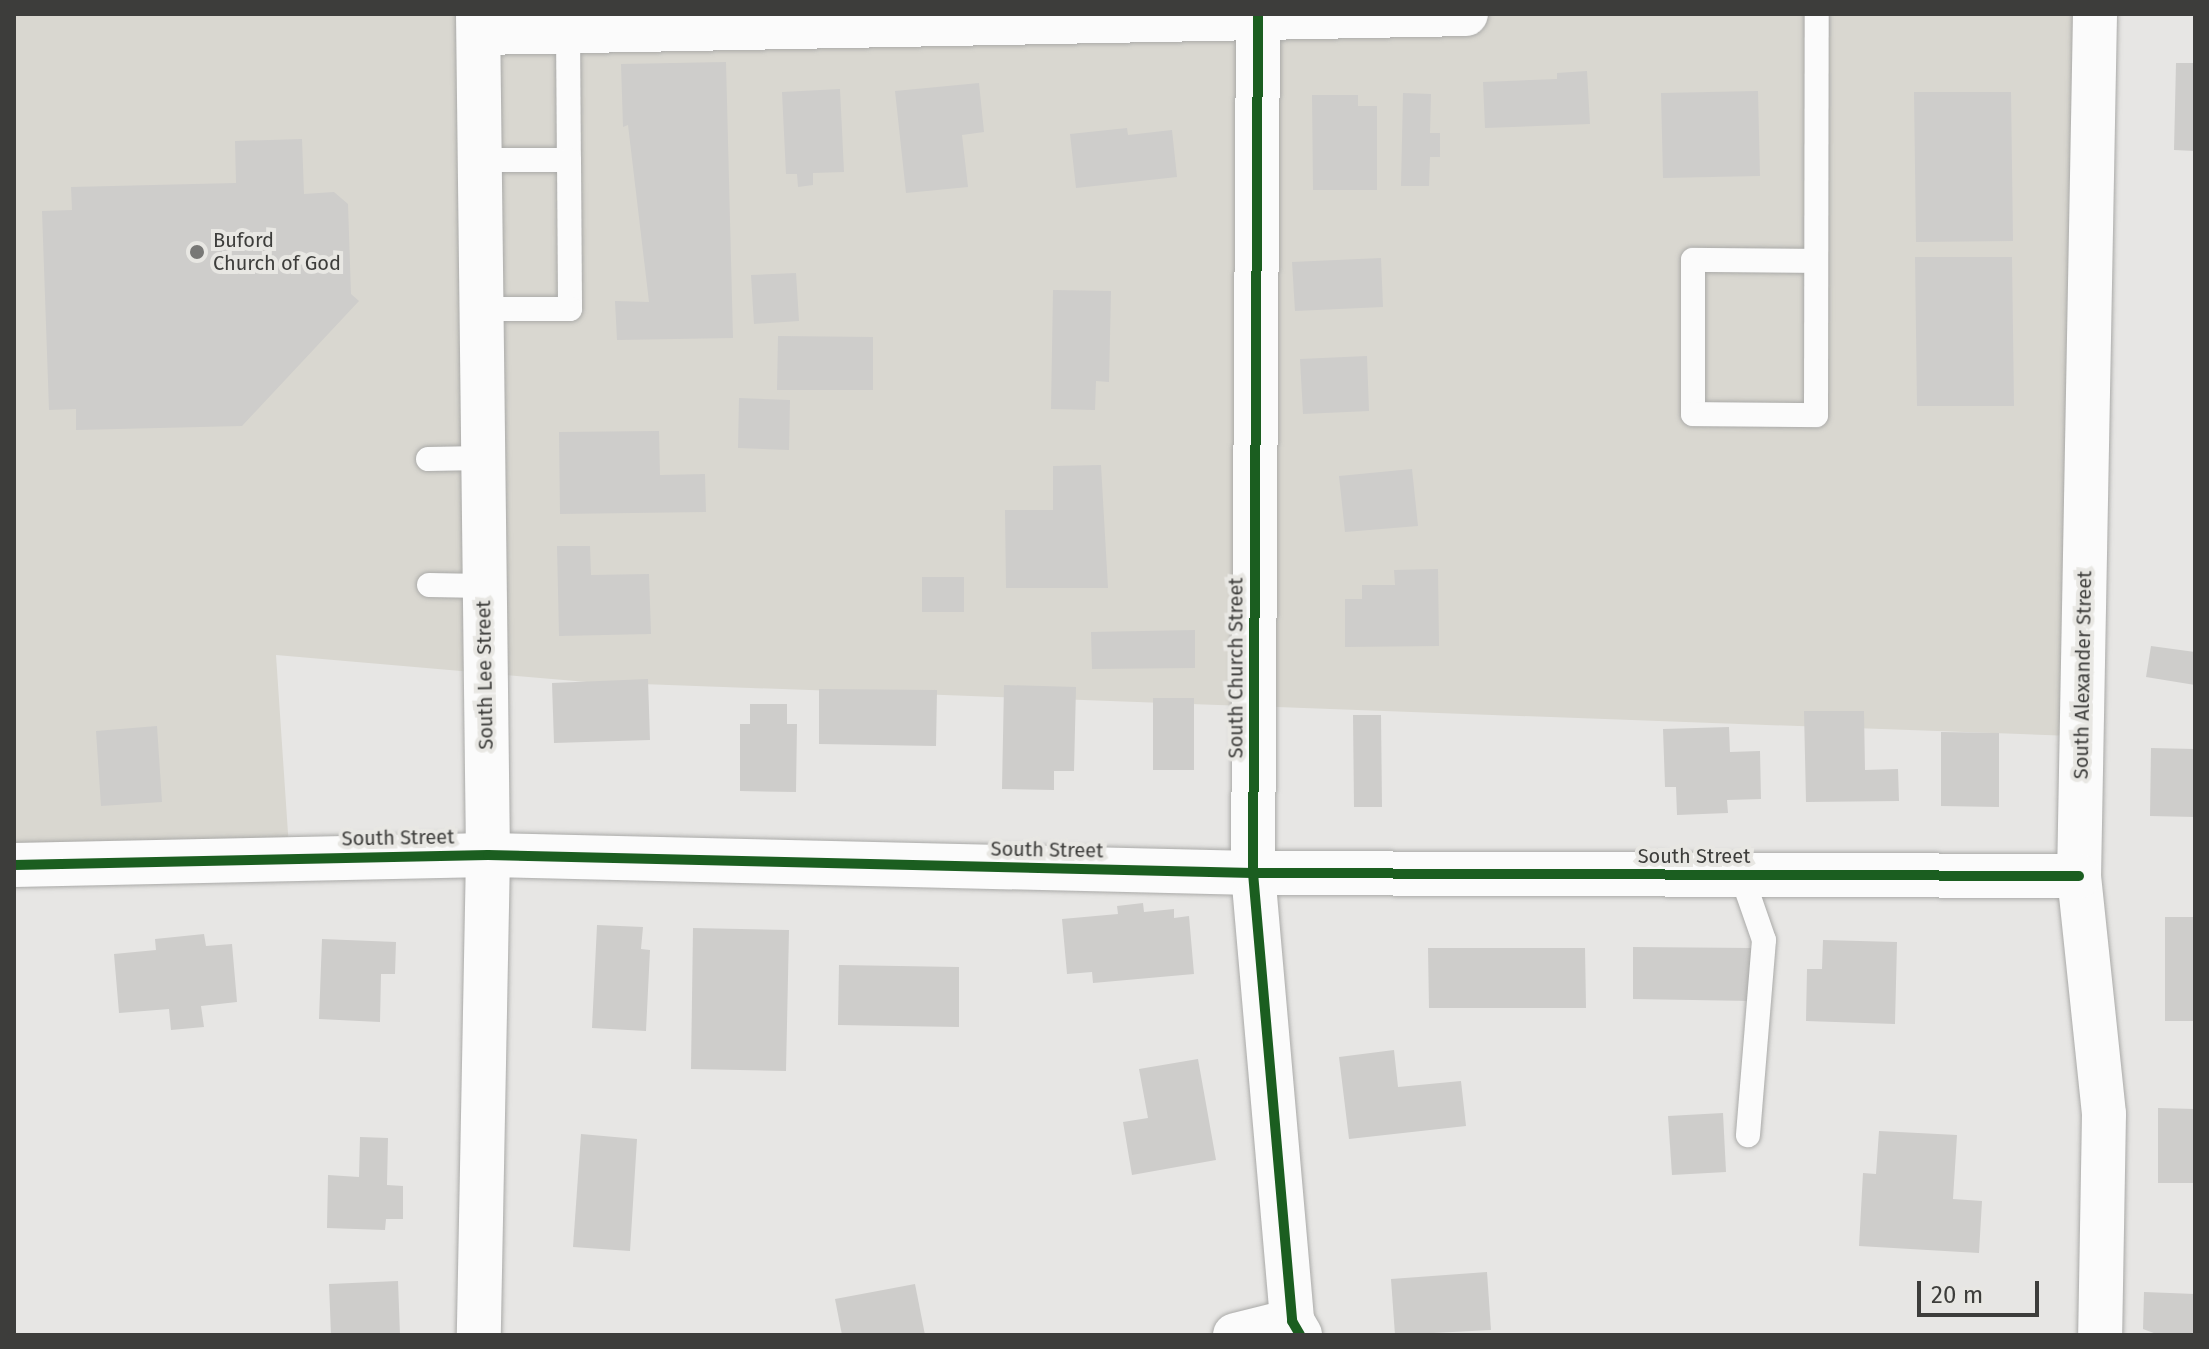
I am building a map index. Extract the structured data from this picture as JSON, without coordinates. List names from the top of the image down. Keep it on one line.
{"streets":{"street":["South Church Street","South Lee Street","South Alexander Street","South Street"]},"crossings":[["South Church Street","South Street"],["South Lee Street","South Street"],["South Alexander Street","South Street"]],"places":["Buford Church of God"],"scale_bar":"20 m"}
